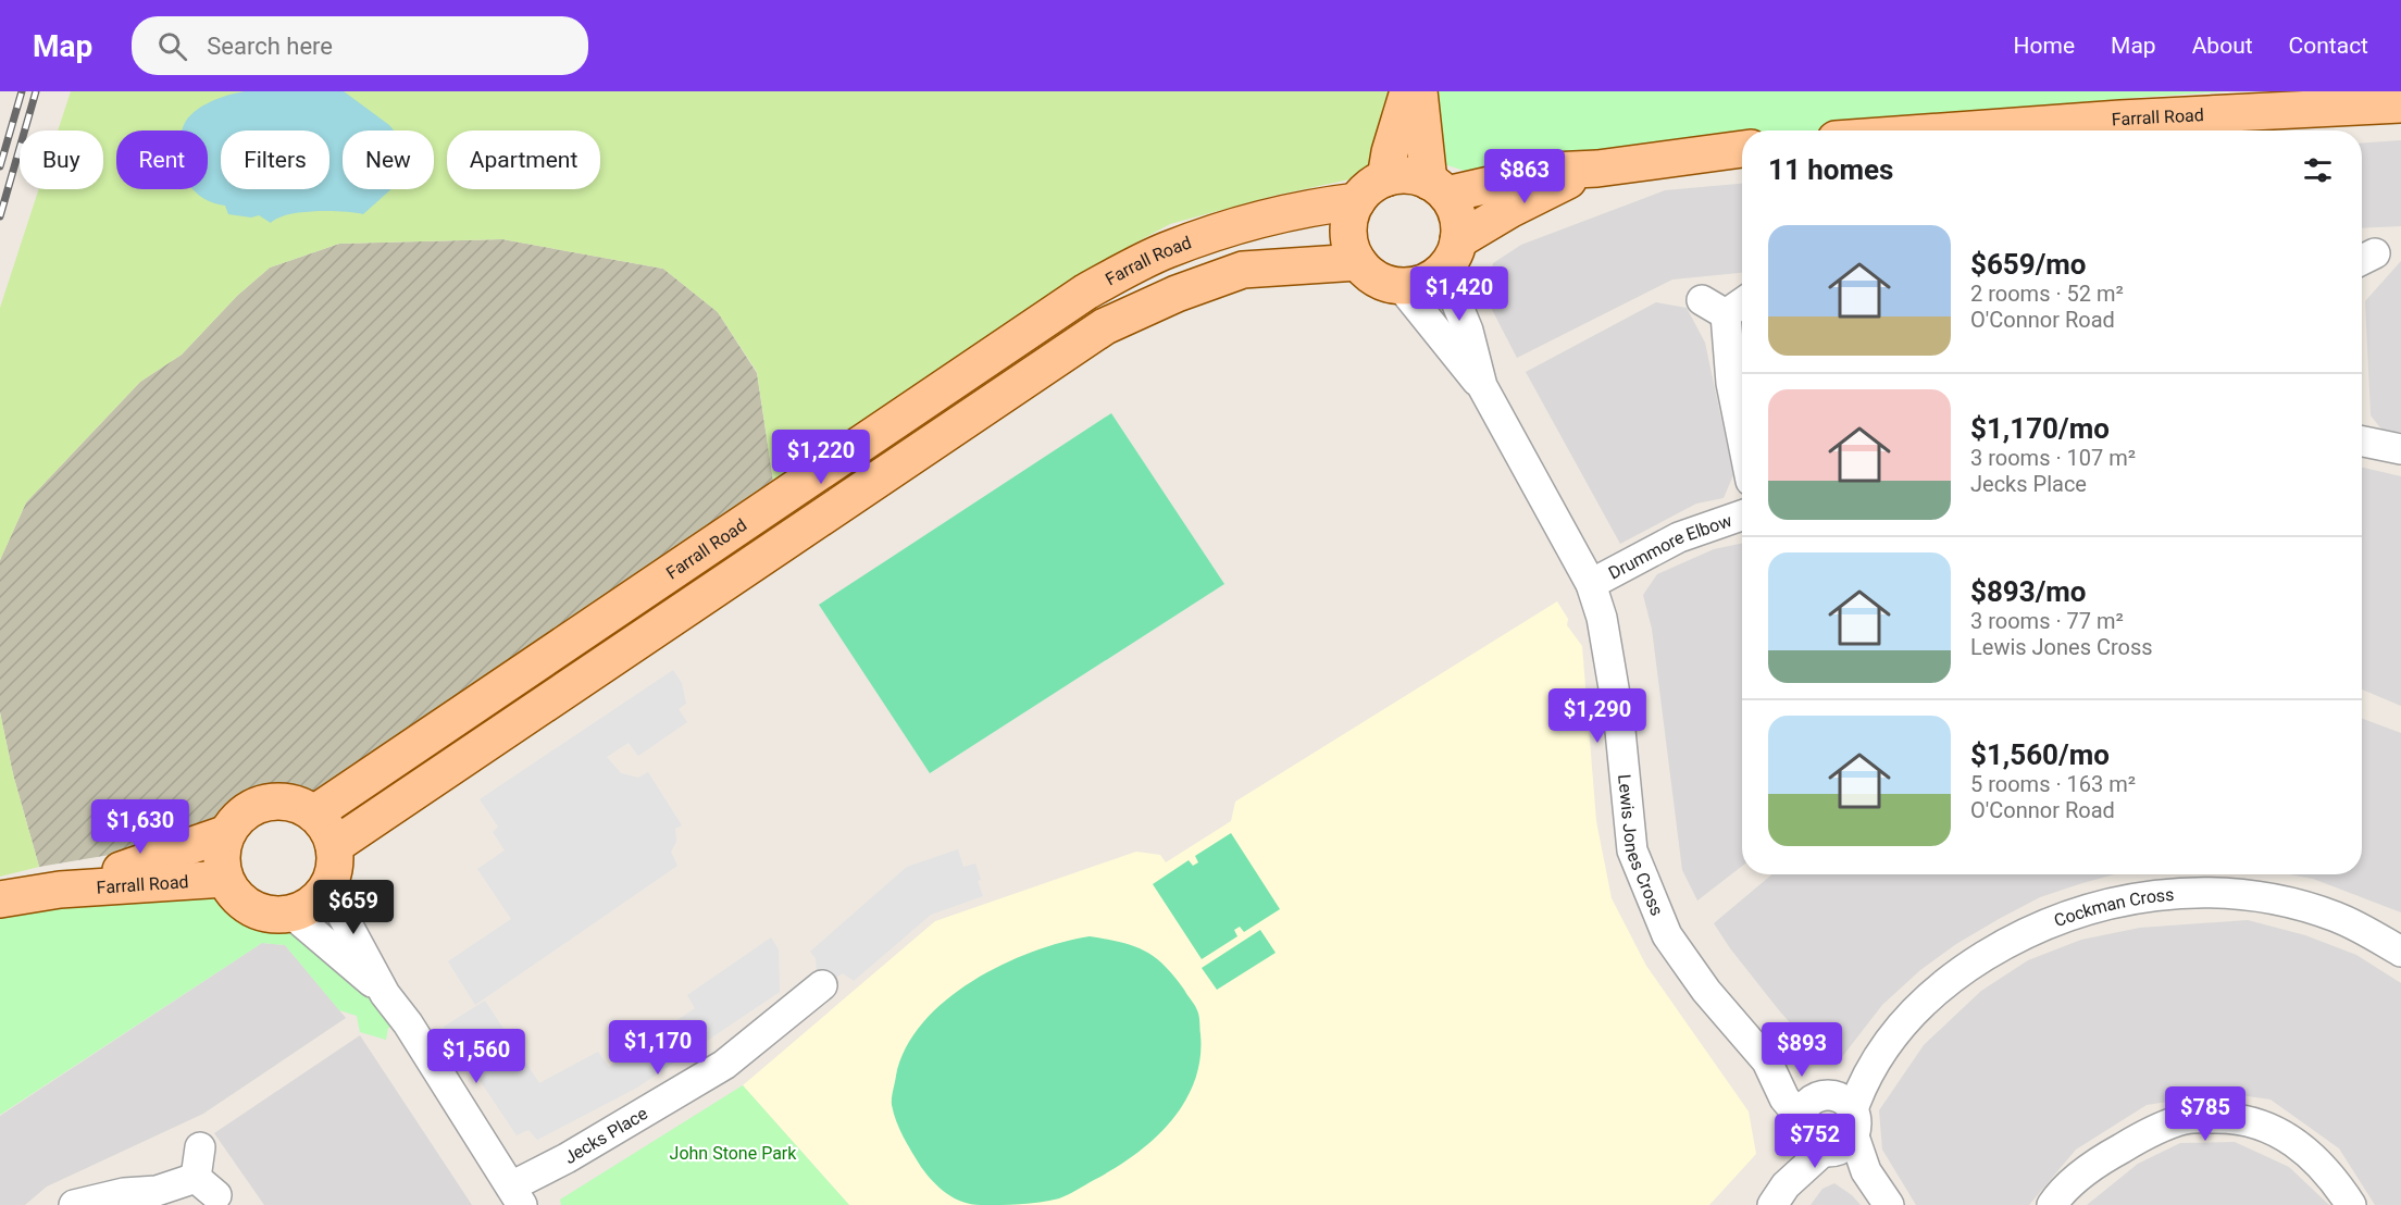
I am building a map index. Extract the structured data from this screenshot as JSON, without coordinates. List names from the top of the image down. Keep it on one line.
{"streets":{"main road":["Farrall Road"],"street":["Drummore Elbow","Lewis Jones Cross","Cockman Cross","Jecks Place"]},"crossings":[["Farrall Road","Lewis Jones Cross"],["Drummore Elbow","Lewis Jones Cross"],["Lewis Jones Cross","Cockman Cross"]],"parks":["John Stone Park"],"page":{"header":"Map","search":"Search here","nav":["Home","Map","About","Contact"],"chip":["Buy","Rent","Filters","New","Apartment"],"heading":"11 homes","price":["$863","$1,420","$1,220","$1,290","$1,630","$659","$1,170","$893","$1,560","$785","$752"],"list":[{"name":"$659/mo","note":"2 rooms · 52 m² · O'Connor Road"},{"name":"$1,170/mo","note":"3 rooms · 107 m² · Jecks Place"},{"name":"$893/mo","note":"3 rooms · 77 m² · Lewis Jones Cross"},{"name":"$1,560/mo","note":"5 rooms · 163 m² · O'Connor Road"}]}}
